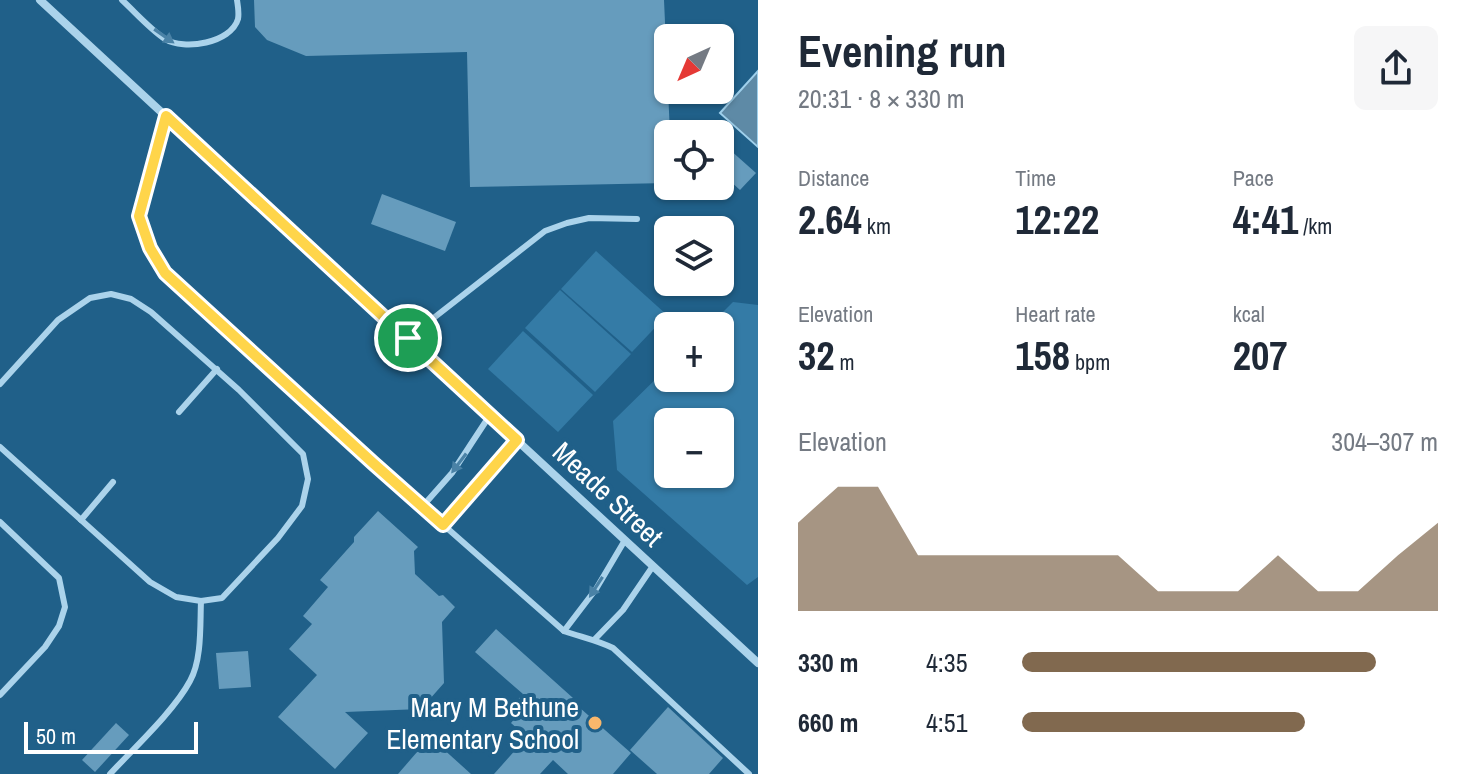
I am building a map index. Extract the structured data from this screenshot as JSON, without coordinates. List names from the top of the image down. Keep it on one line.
{"streets":{"street":["Meade Street"]},"places":["Mary M Bethune Elementary School"],"scale_bar":"50 m","north":"bottom left","page":{"heading":["Evening run","20:31 · 8 × 330 m"],"map_buttons":["+","−"],"stats":[["Distance","2.64 km"],["Time","12:22"],["Pace","4:41 /km"],["Elevation","32 m"],["Heart rate","158 bpm"],["kcal","207"]],"chart":["Elevation","304–307 m"],"list":[{"name":"330 m","note":"4:35"},{"name":"660 m","note":"4:51"}],"scale":"50 m"}}
